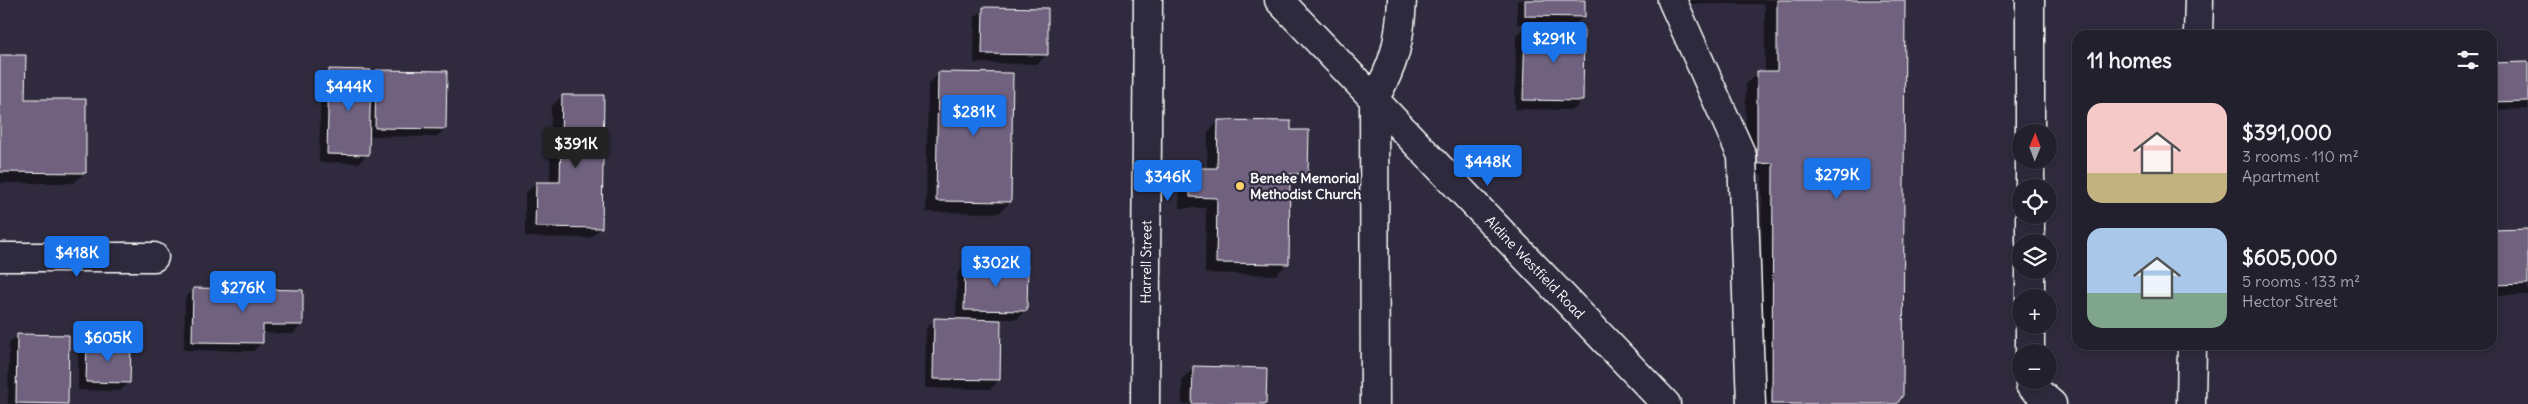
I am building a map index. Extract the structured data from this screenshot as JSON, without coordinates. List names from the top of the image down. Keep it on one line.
{"streets":{"street":["Harrell Street","Aldine Westfield Road"]},"places":["Beneke Memorial Methodist Church"],"north":"top","page":{"price":["$291K","$444K","$281K","$391K","$448K","$279K","$346K","$418K","$302K","$276K","$605K"],"heading":"11 homes","list":[{"name":"$391,000","note":"3 rooms · 110 m² · Apartment"},{"name":"$605,000","note":"5 rooms · 133 m² · Hector Street"}],"map_buttons":["+","−"]}}
